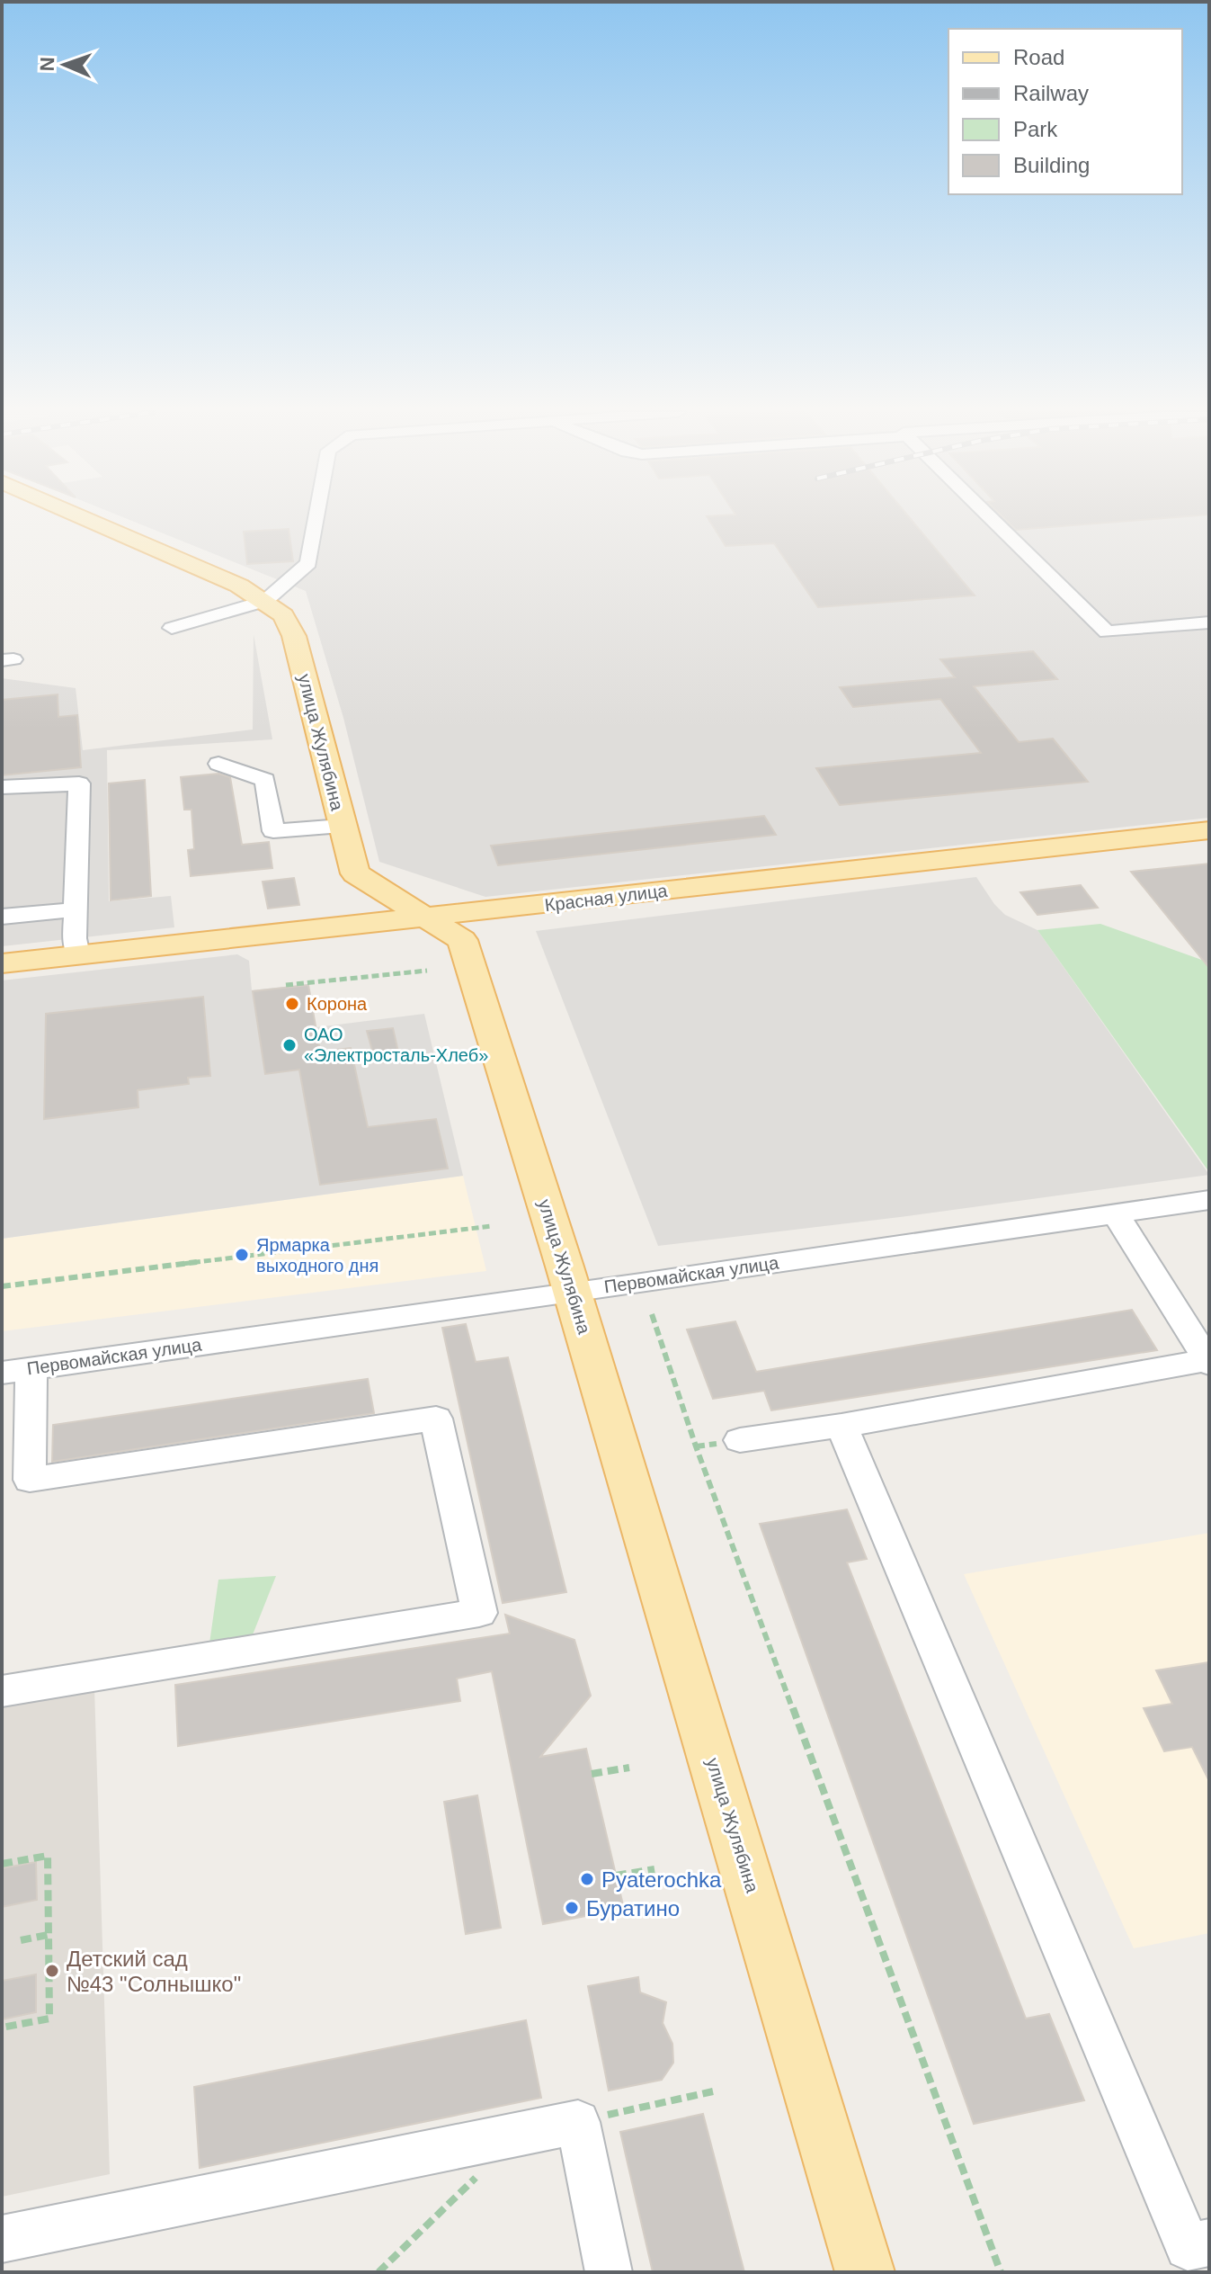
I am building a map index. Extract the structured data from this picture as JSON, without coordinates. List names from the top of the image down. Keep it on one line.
{"streets":{"main road":["улица Жулябина","Красная улица"],"street":["Первомайская улица"]},"crossings":[["улица Жулябина","Красная улица"],["улица Жулябина","Первомайская улица"]],"places":["Корона","ОАО «Электросталь-Хлеб»","Ярмарка выходного дня","Pyaterochka","Буратино","Детский сад №43 \"Солнышко\""],"legend":["Road","Railway","Park","Building"],"north":"left"}
